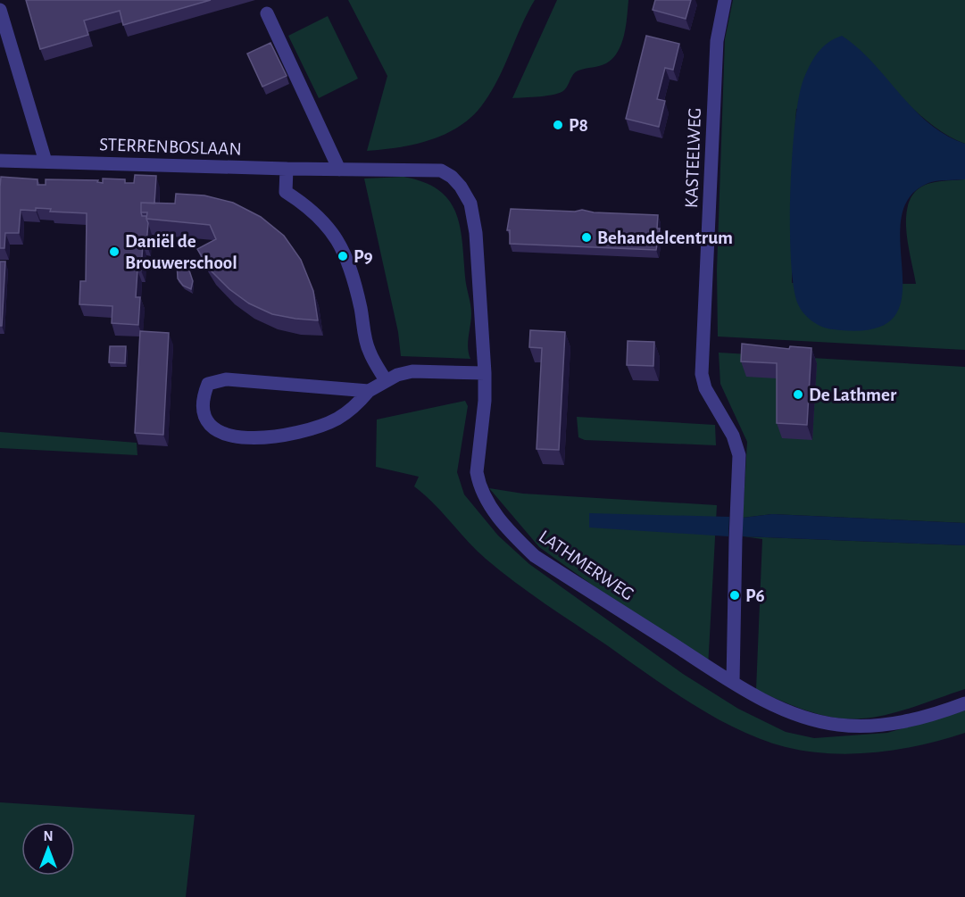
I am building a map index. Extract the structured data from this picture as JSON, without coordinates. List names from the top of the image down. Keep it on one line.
{"streets":{"street":["STERRENBOSLAAN","KASTEELWEG","LATHMERWEG"]},"crossings":[["STERRENBOSLAAN","LATHMERWEG"],["KASTEELWEG","LATHMERWEG"]],"places":["P8","Behandelcentrum","Daniël de Brouwerschool","P9","De Lathmer","P6"],"north":"top"}
